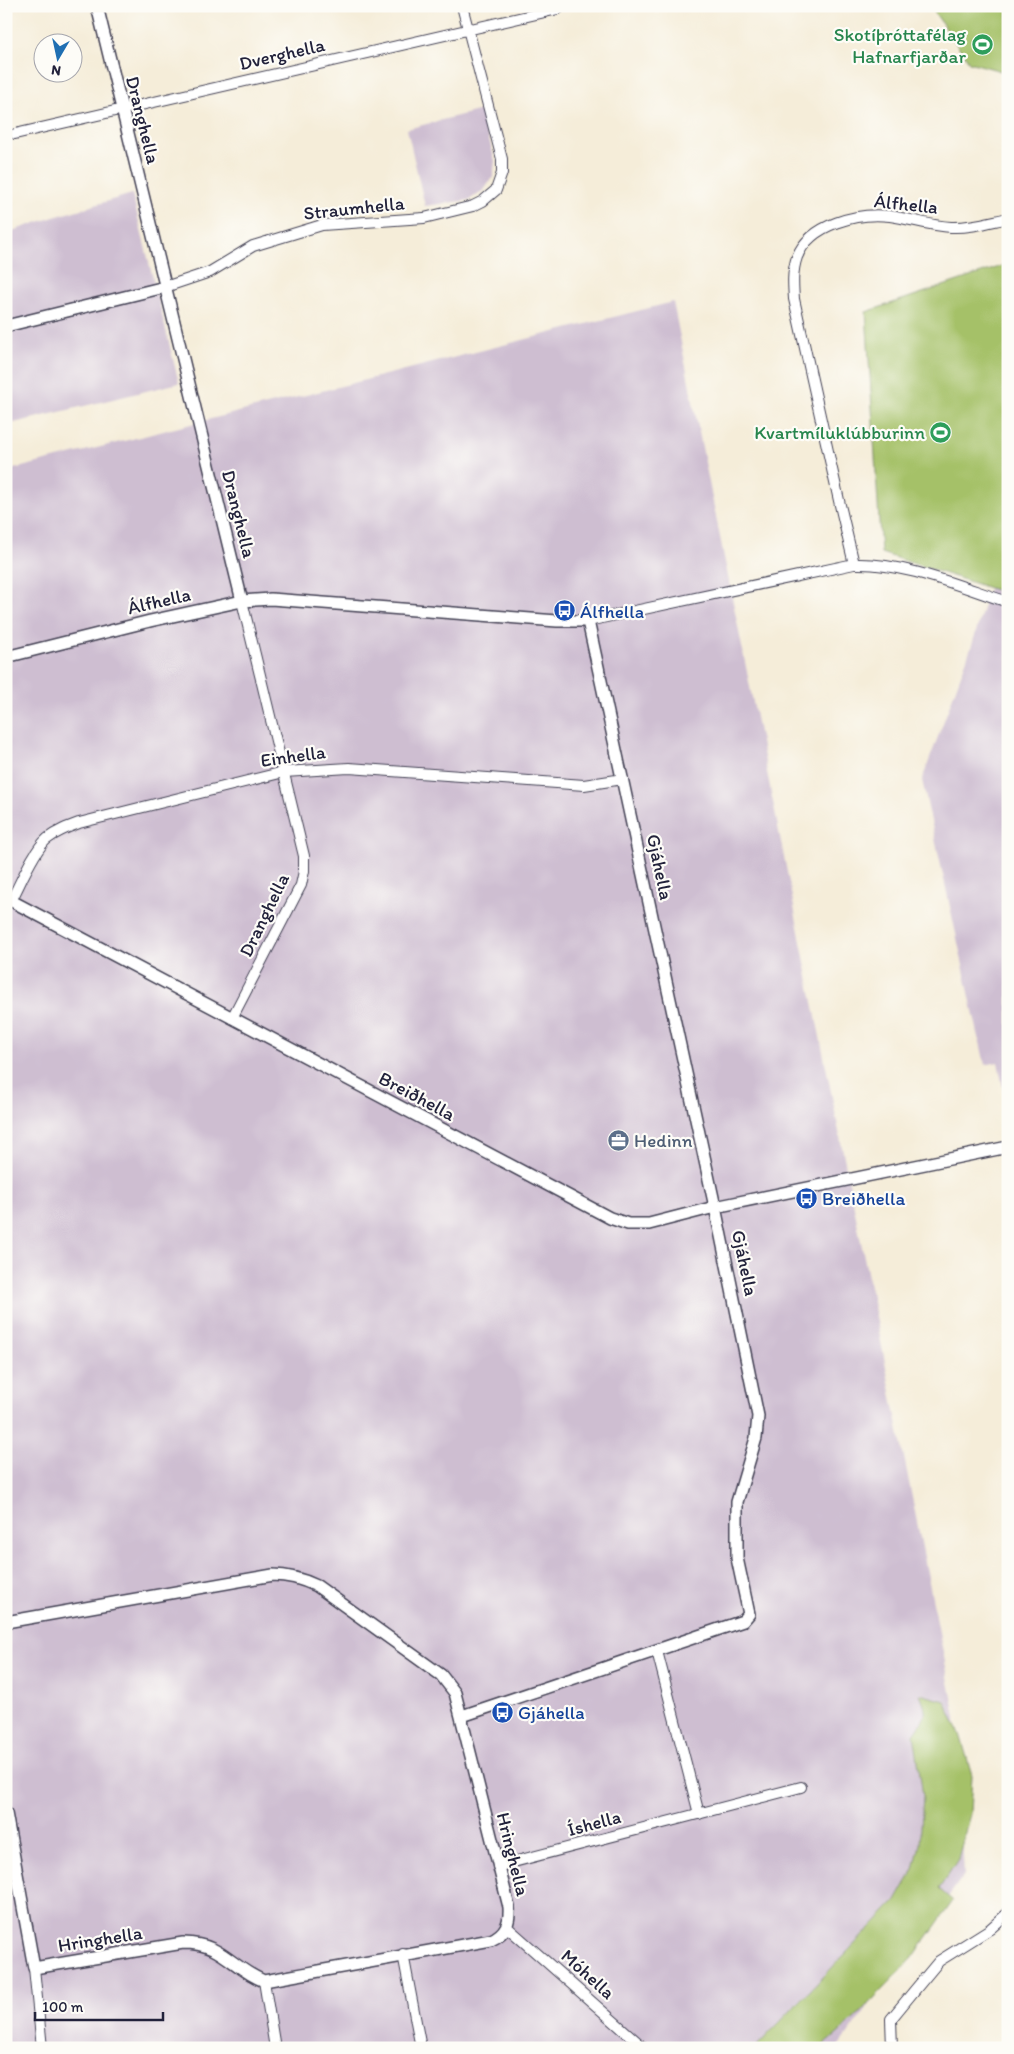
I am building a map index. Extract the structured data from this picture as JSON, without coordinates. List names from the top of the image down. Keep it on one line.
{"streets":{"street":["Dverghella","Dranghella","Álfhella","Straumhella","Einhella","Gjáhella","Breiðhella","Íshella","Hringhella","Móhella"]},"crossings":[["Dverghella","Dranghella"],["Dverghella","Straumhella"],["Dranghella","Álfhella"],["Dranghella","Straumhella"],["Dranghella","Einhella"],["Dranghella","Breiðhella"],["Álfhella","Gjáhella"],["Einhella","Gjáhella"],["Einhella","Breiðhella"],["Gjáhella","Breiðhella"],["Gjáhella","Hringhella"],["Íshella","Hringhella"],["Hringhella","Móhella"]],"places":{"sports":["Skotíþróttafélag Hafnarfjarðar","Kvartmíluklúbburinn"],"bus stop":["Álfhella","Breiðhella","Gjáhella"],"office":["Hedinn"]},"scale_bar":"100 m","north":"bottom"}
